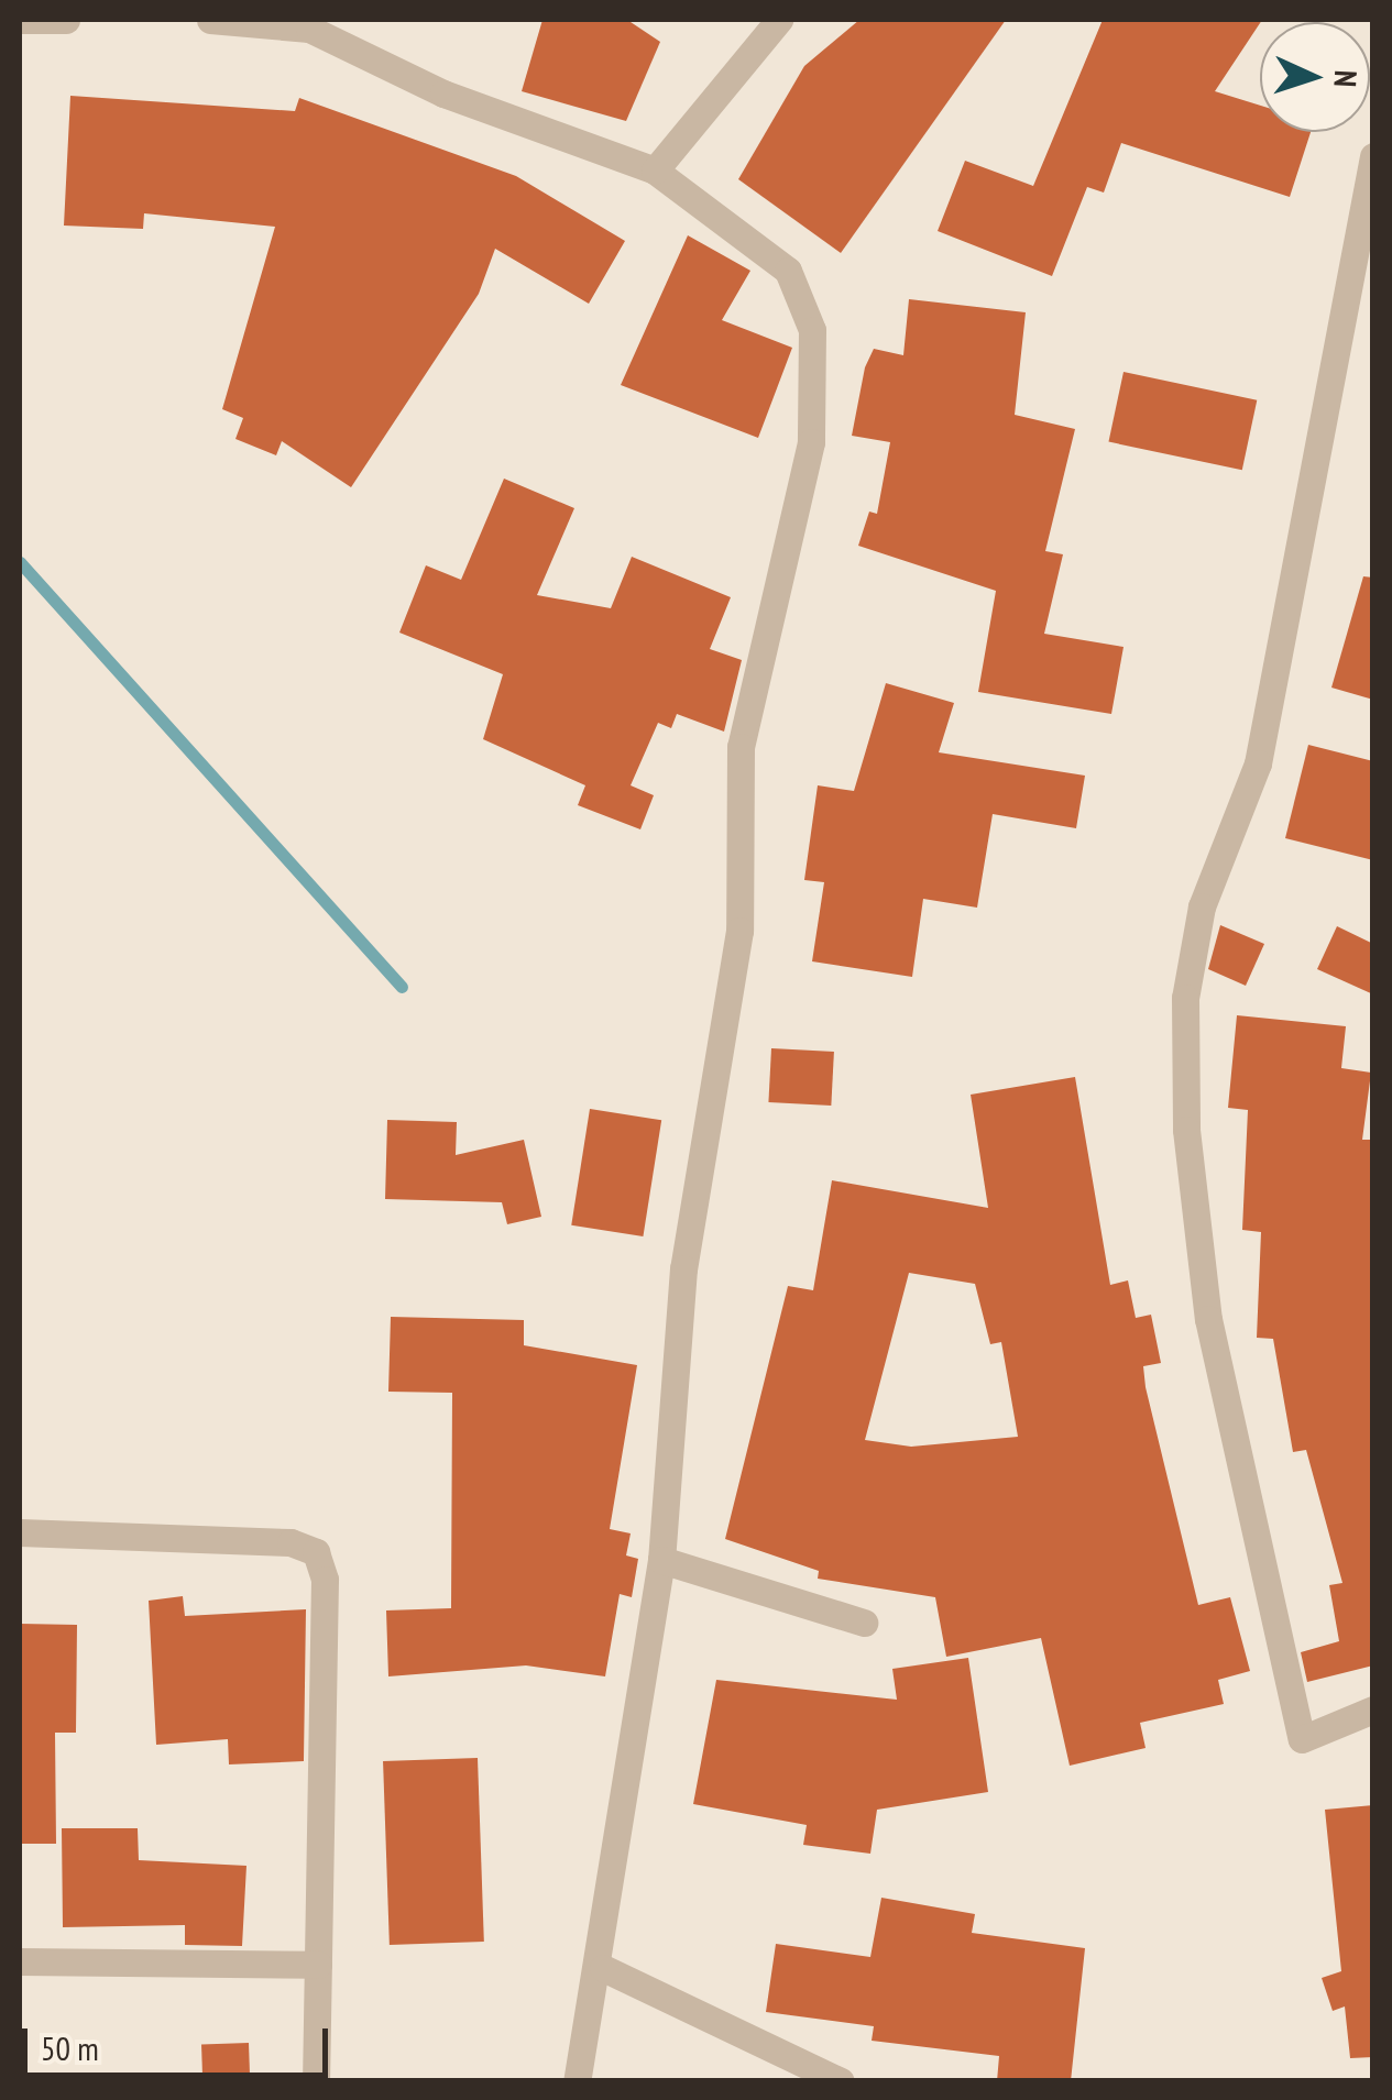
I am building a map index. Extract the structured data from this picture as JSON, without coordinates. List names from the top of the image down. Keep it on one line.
{"scale_bar":"50 m","north":"right"}
